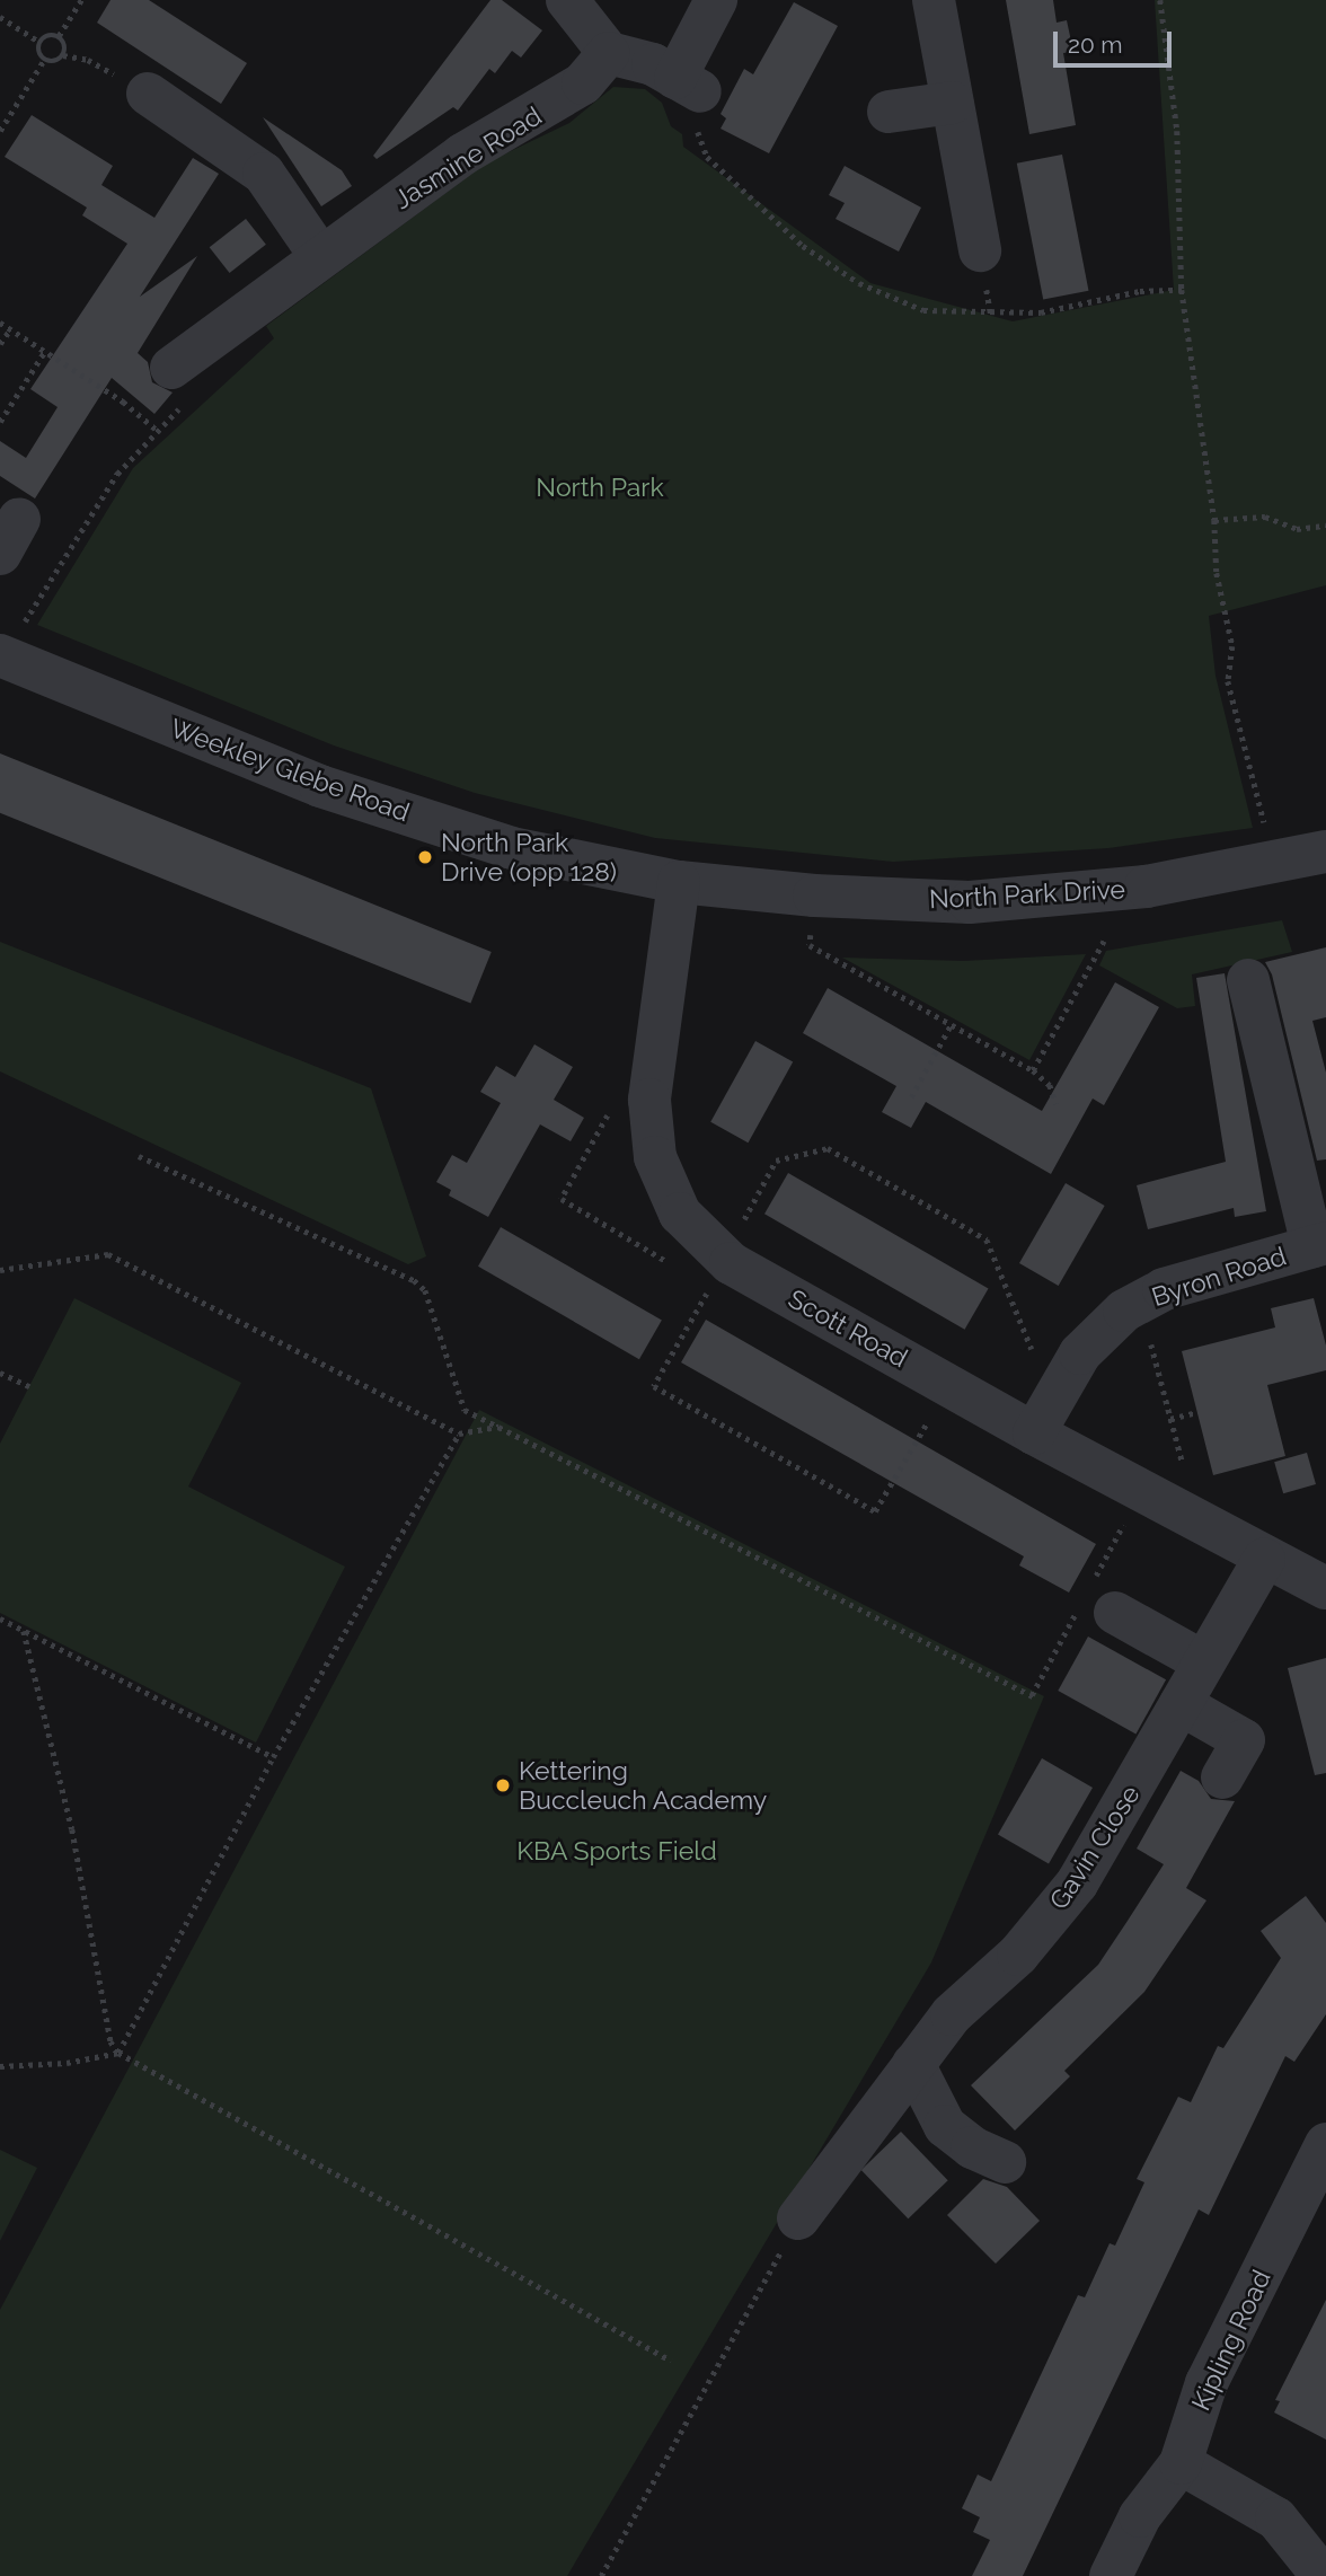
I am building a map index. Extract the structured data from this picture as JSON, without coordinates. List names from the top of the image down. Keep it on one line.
{"streets":{"street":["Jasmine Road","Weekley Glebe Road","North Park Drive","Byron Road","Scott Road","Gavin Close","Kipling Road"]},"crossings":[["Weekley Glebe Road","North Park Drive"],["Weekley Glebe Road","Scott Road"],["North Park Drive","Scott Road"],["Byron Road","Scott Road"],["Scott Road","Gavin Close"]],"parks":["North Park","KBA Sports Field"],"places":["North Park Drive (opp 128)","Kettering Buccleuch Academy"],"scale_bar":"20 m"}
